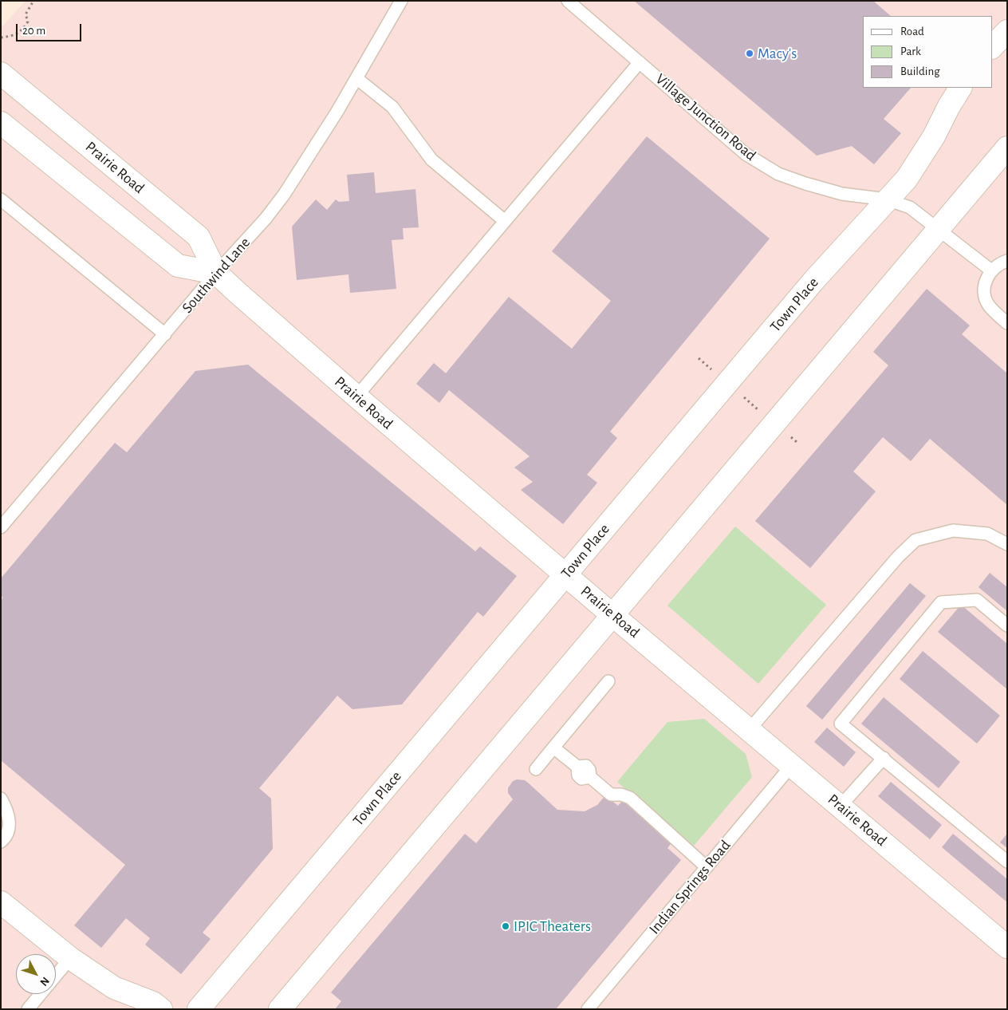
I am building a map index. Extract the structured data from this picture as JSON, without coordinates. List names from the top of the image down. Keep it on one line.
{"streets":{"street":["Prairie Road","Town Place"],"lane":["Village Junction Road","Southwind Lane","Indian Springs Road"]},"crossings":[["Village Junction Road","Town Place"],["Prairie Road","Southwind Lane"],["Prairie Road","Town Place"],["Prairie Road","Indian Springs Road"]],"places":["Macy's","IPIC Theaters"],"legend":["Road","Park","Building"],"scale_bar":"20 m","north":"bottom right"}
